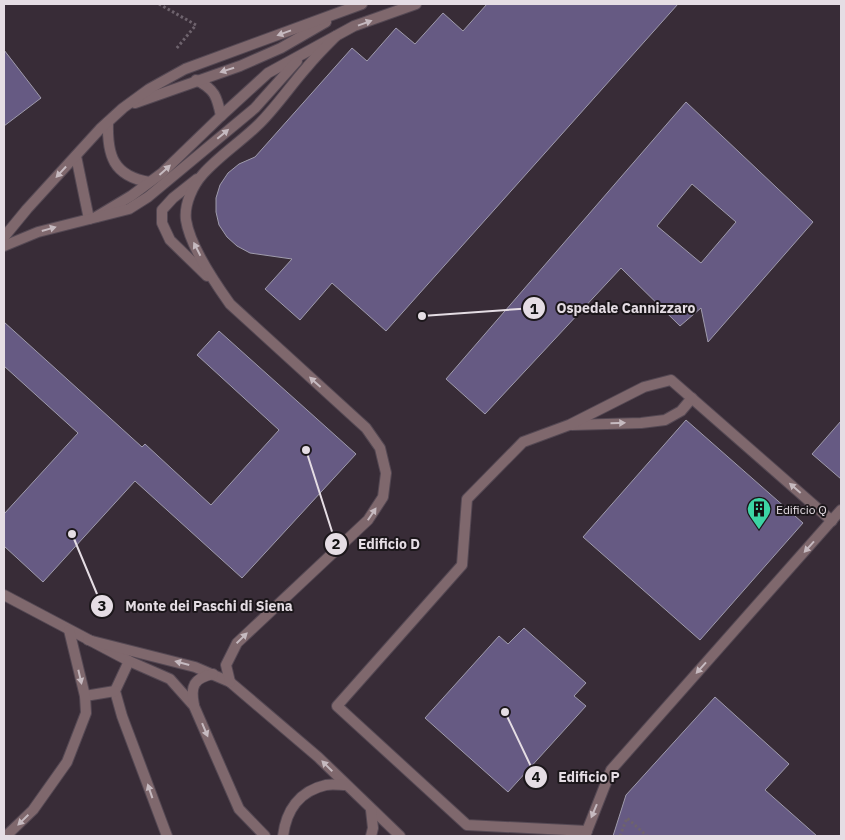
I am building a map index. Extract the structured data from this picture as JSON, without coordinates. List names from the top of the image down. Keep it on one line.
{"places":{"other":["Ospedale Cannizzaro","Edificio D","Monte dei Paschi di Siena","Edificio P"],"building":["Edificio Q"]}}
